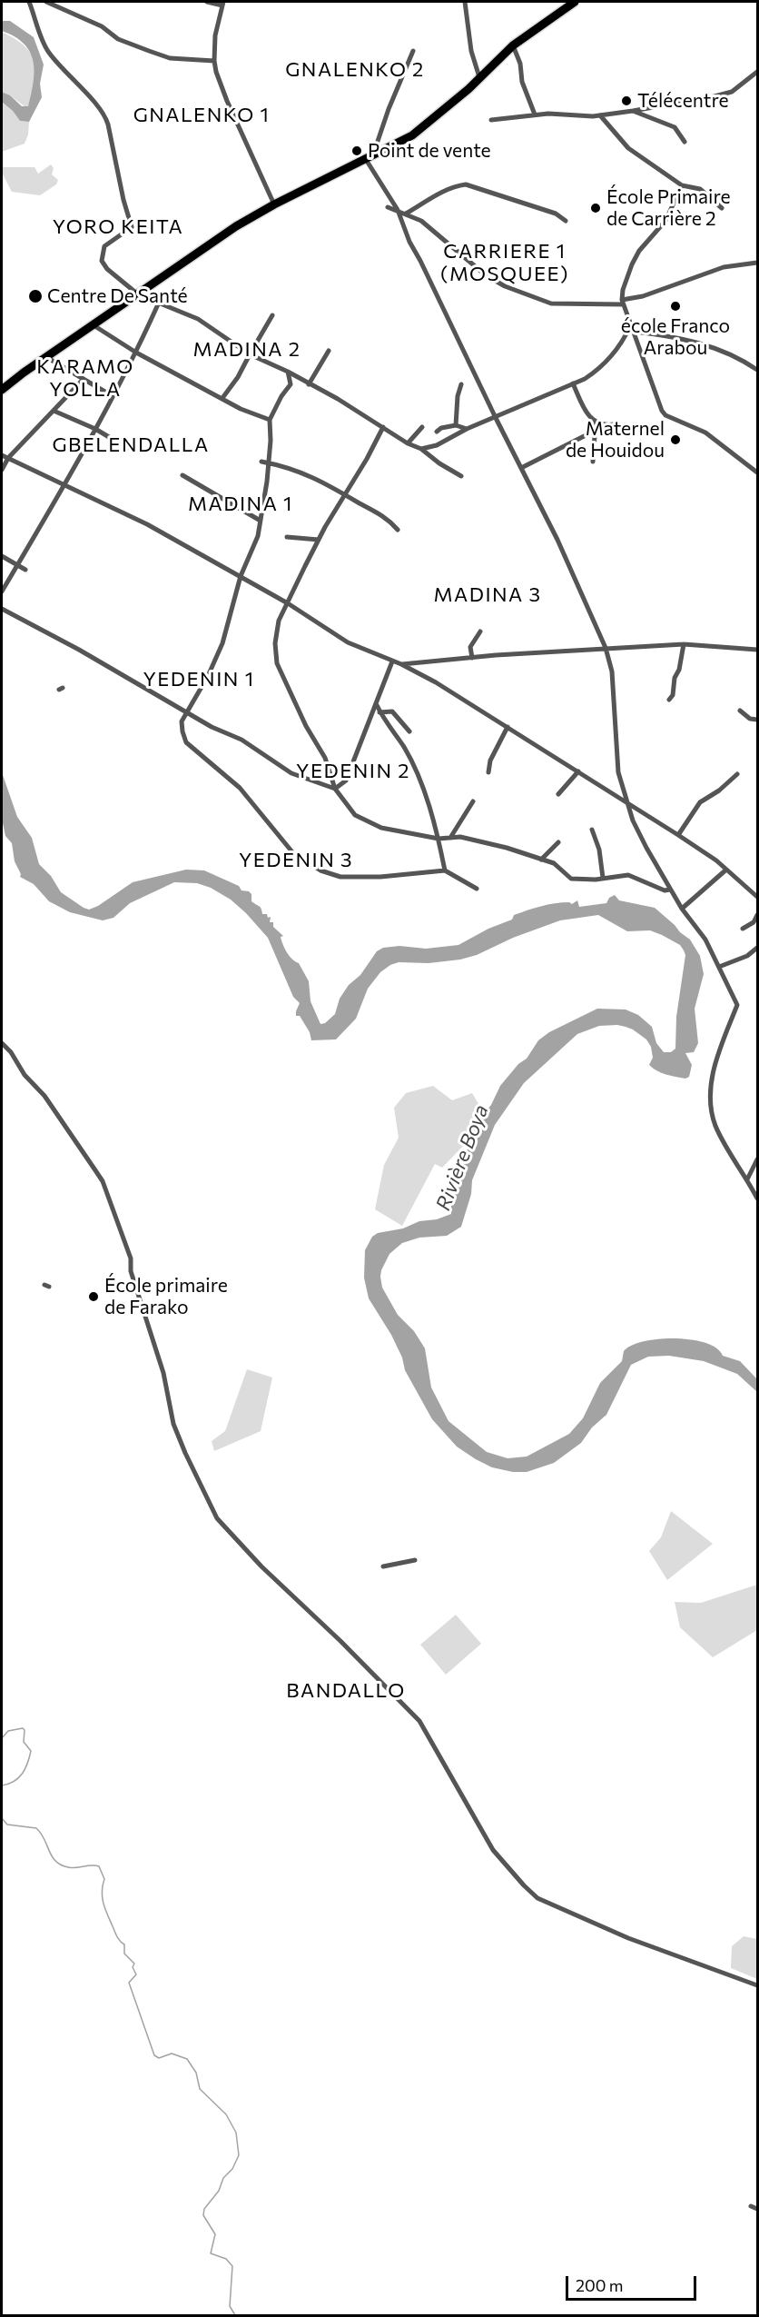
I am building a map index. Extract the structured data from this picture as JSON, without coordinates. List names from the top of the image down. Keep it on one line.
{"districts":["GNALENKO 2","GNALENKO 1","YORO KEITA","CARRIERE 1 (MOSQUEE)","MADINA 2","KARAMO YOLLA","GBELENDALLA","MADINA 1","MADINA 3","YEDENIN 1","YEDENIN 2","YEDENIN 3","BANDALLO"],"water":["Rivière Boya"],"places":["Télécentre","Point de vente","École Primaire de Carrière 2","Centre De Santé","école Franco Arabou","Maternel de Houidou","École primaire de Farako"],"scale_bar":"200 m"}
